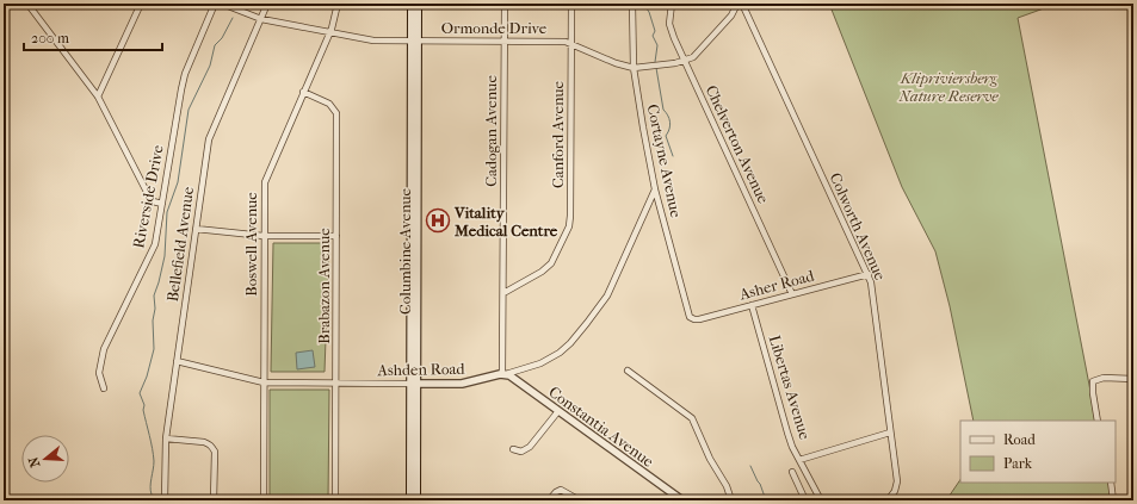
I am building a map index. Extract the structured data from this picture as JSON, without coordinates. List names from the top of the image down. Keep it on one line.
{"streets":{"main road":["Columbine Avenue"],"street":["Ormonde Drive","Cadogan Avenue","Canford Avenue","Chelverton Avenue","Cortayne Avenue","Riverside Drive","Colworth Avenue","Bellefield Avenue","Boswell Avenue","Asher Road","Brabazon Avenue","Ashden Road","Libertas Avenue","Constantia Avenue"]},"crossings":[["Ormonde Drive","Cadogan Avenue"],["Ormonde Drive","Canford Avenue"],["Ormonde Drive","Chelverton Avenue"],["Ormonde Drive","Cortayne Avenue"],["Ormonde Drive","Bellefield Avenue"],["Ormonde Drive","Boswell Avenue"],["Ormonde Drive","Columbine Avenue"],["Cadogan Avenue","Canford Avenue"],["Cadogan Avenue","Ashden Road"],["Cadogan Avenue","Constantia Avenue"],["Chelverton Avenue","Asher Road"],["Cortayne Avenue","Asher Road"],["Cortayne Avenue","Ashden Road"],["Colworth Avenue","Asher Road"],["Bellefield Avenue","Ashden Road"],["Boswell Avenue","Brabazon Avenue"],["Boswell Avenue","Ashden Road"],["Columbine Avenue","Ashden Road"],["Asher Road","Libertas Avenue"],["Brabazon Avenue","Ashden Road"],["Ashden Road","Constantia Avenue"]],"parks":["Klipriviersberg Nature Reserve"],"places":{"hospital":["Vitality Medical Centre"]},"legend":["Road","Park"],"scale_bar":"200 m","north":"left"}
